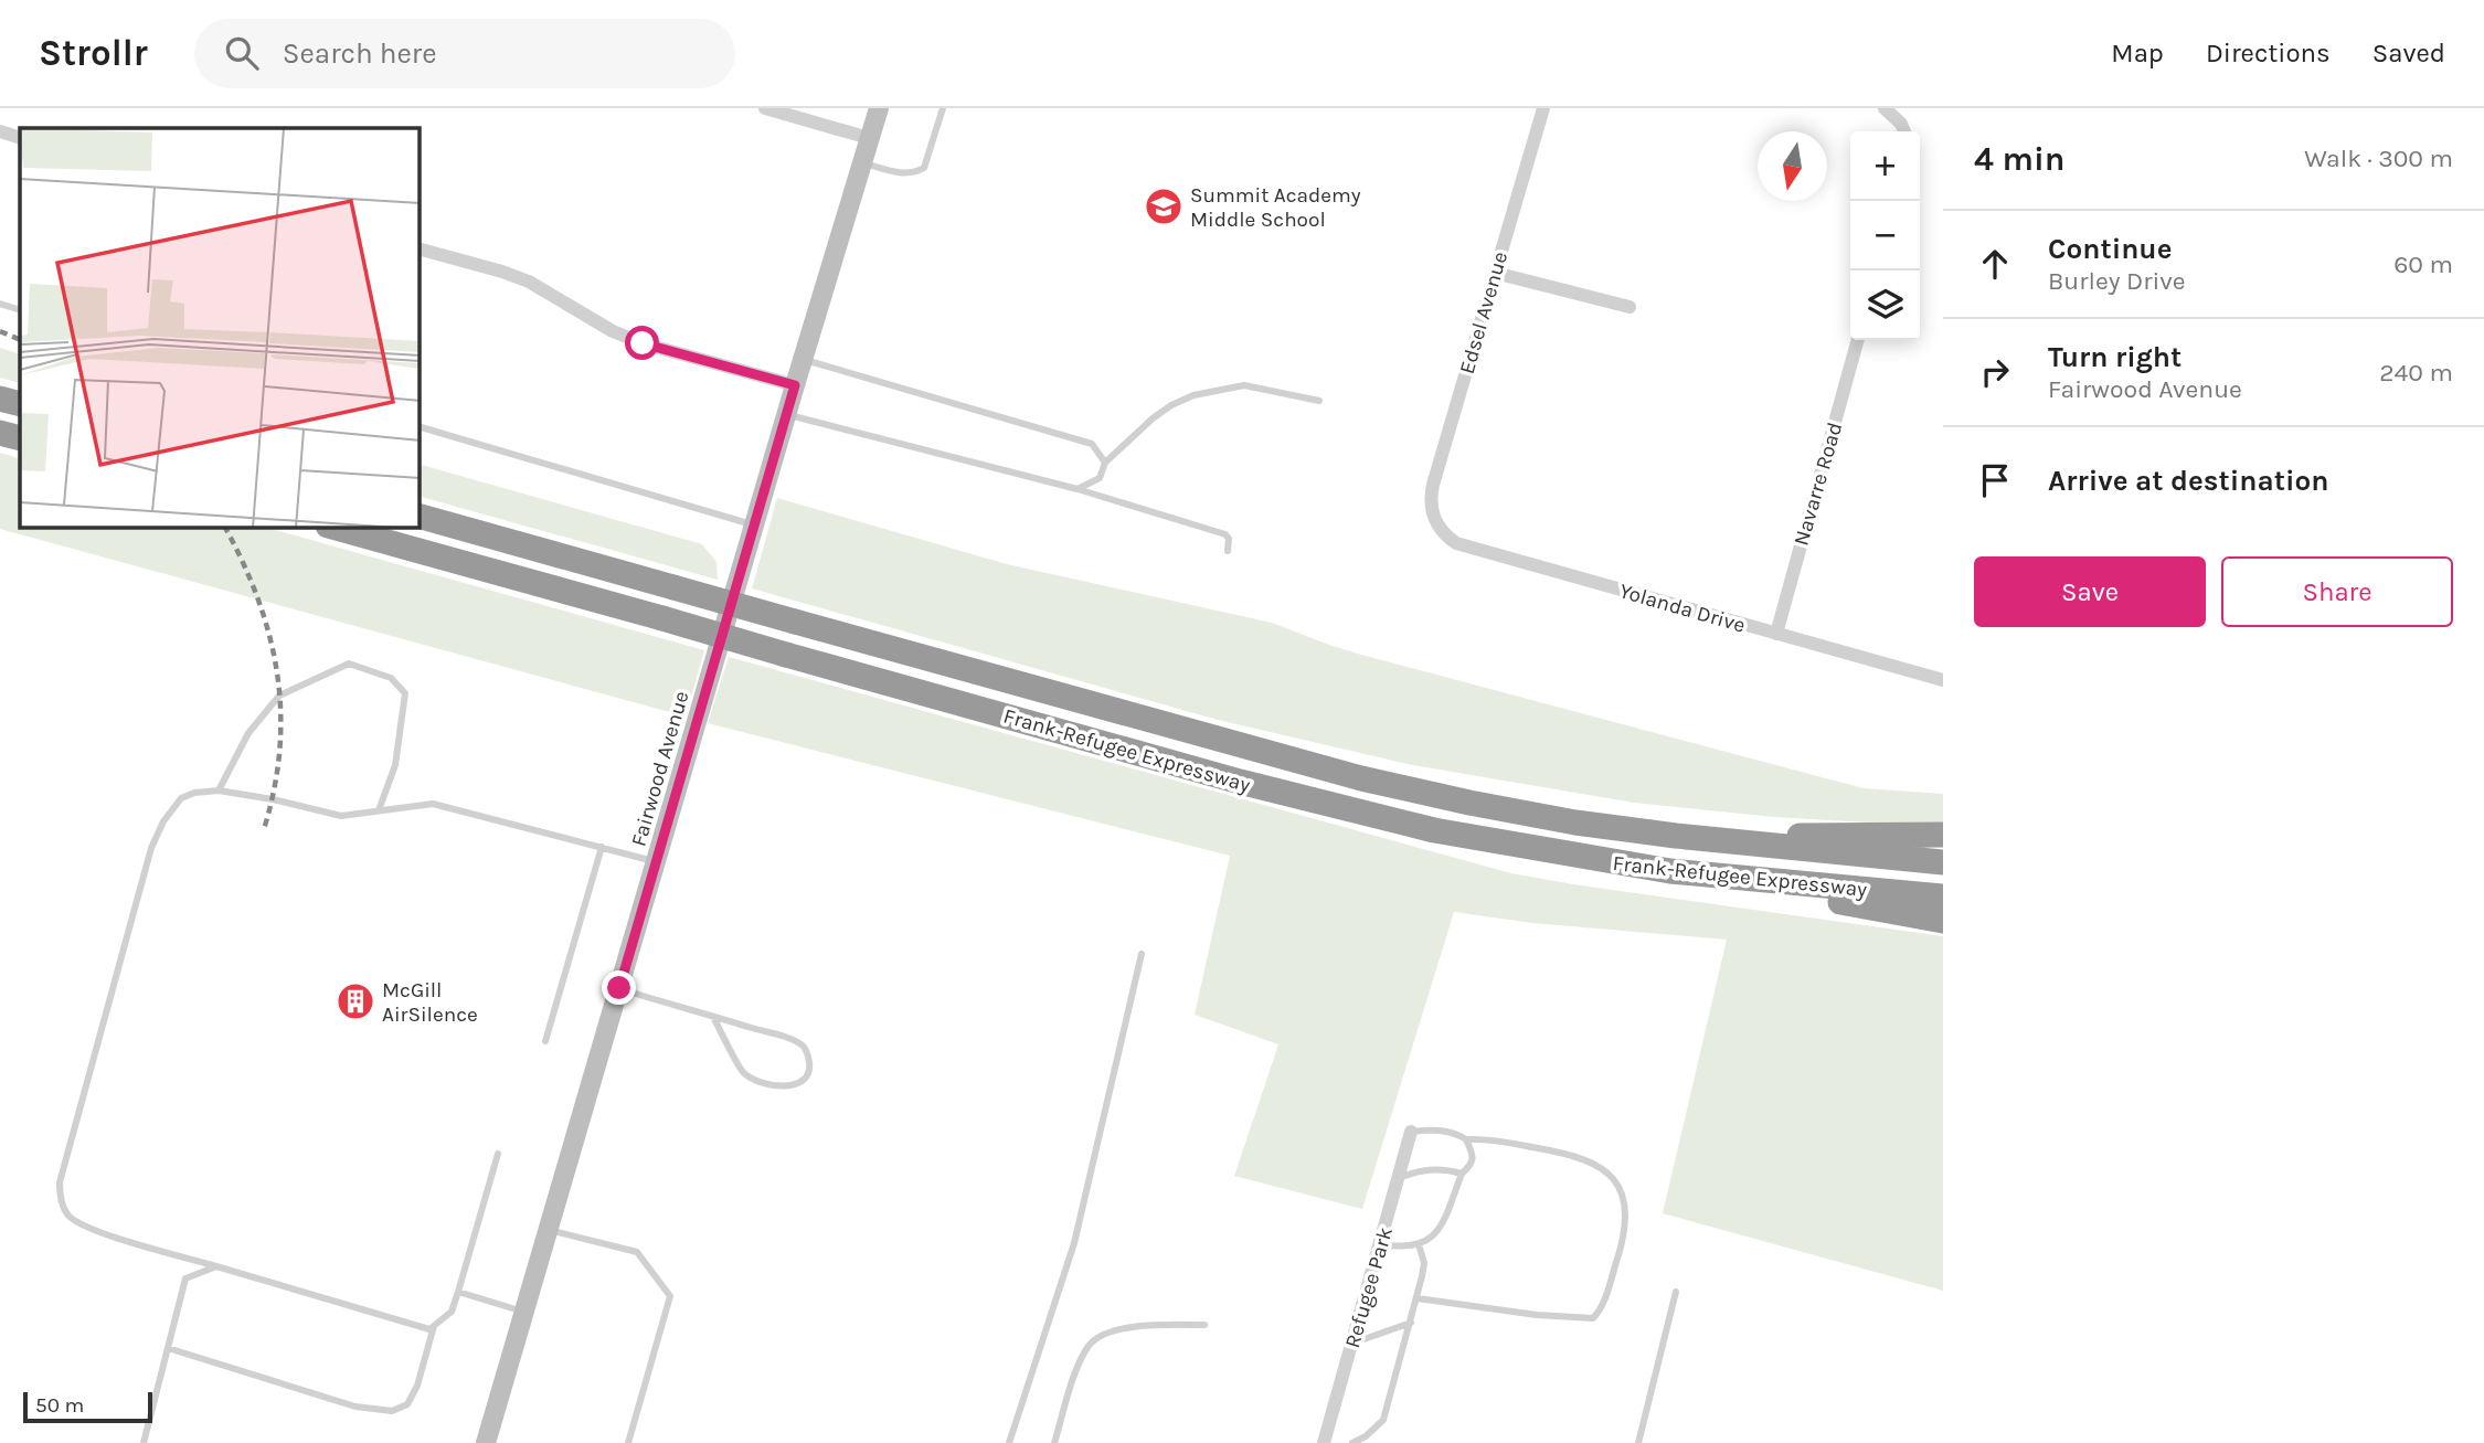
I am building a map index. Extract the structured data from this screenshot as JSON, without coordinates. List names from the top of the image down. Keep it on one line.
{"streets":{"highway":["Frank-Refugee Expressway"],"street":["Edsel Avenue","Navarre Road","Yolanda Drive","Fairwood Avenue","Refugee Park"]},"crossings":[["Edsel Avenue","Yolanda Drive"],["Navarre Road","Yolanda Drive"]],"places":{"school or university":["Summit Academy Middle School"],"building":["McGill AirSilence"]},"scale_bar":"50 m","north":"bottom","page":{"header":"Strollr","search":"Search here","nav":["Map","Directions","Saved"],"heading":["4 min","Walk · 300 m"],"map_buttons":["+","−"],"list":[["Continue","Burley Drive","60 m"],["Turn right","Fairwood Avenue","240 m"],"Arrive at destination"],"buttons":["Save","Share"],"scale":"50 m"}}
